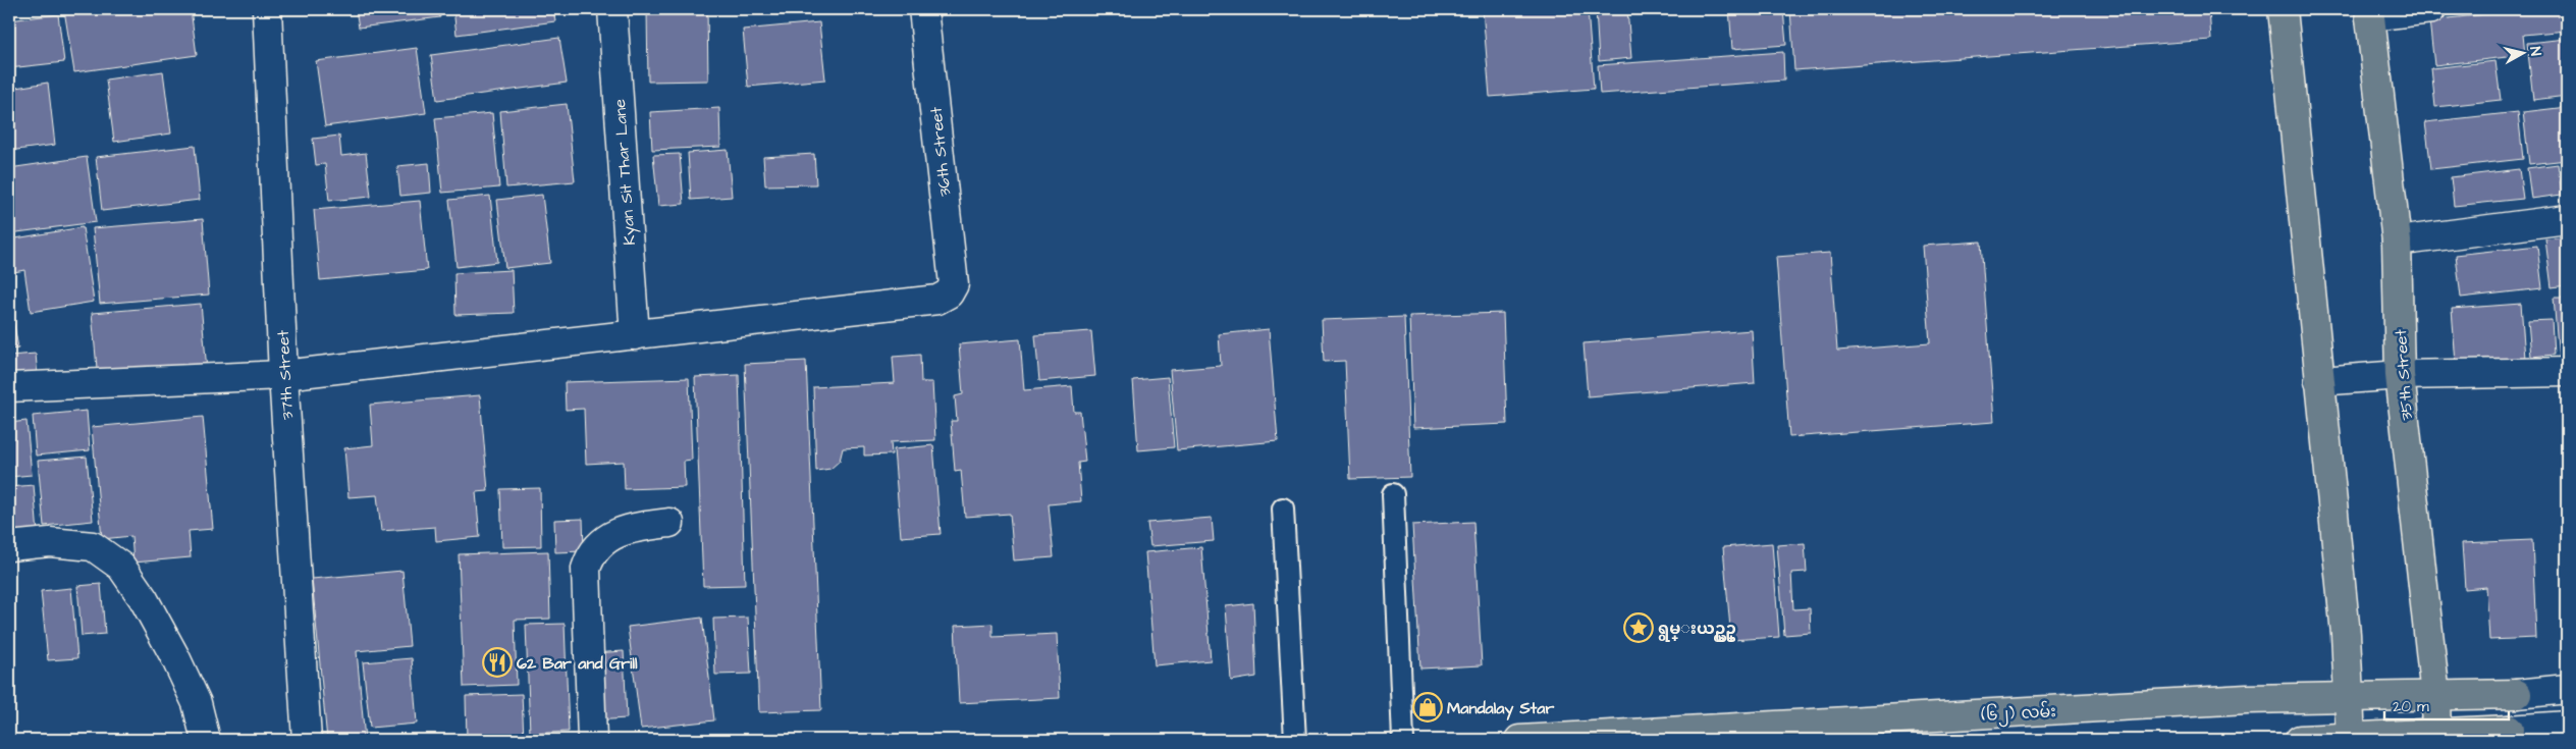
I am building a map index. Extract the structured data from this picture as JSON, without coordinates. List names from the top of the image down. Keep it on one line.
{"streets":{"main road":["35th Street","(၆၂) လမ်း"],"street":["36th Street","Kyan Sit Thar Lane","37th Street"]},"crossings":[["36th Street","Kyan Sit Thar Lane"],["35th Street","(၆၂) လမ်း"]],"places":{"place":["ရွမ္းယဥ္ယဥ္"],"restaurant":["62 Bar and Grill"],"shop":["Mandalay Star"]},"scale_bar":"20 m","north":"right"}
